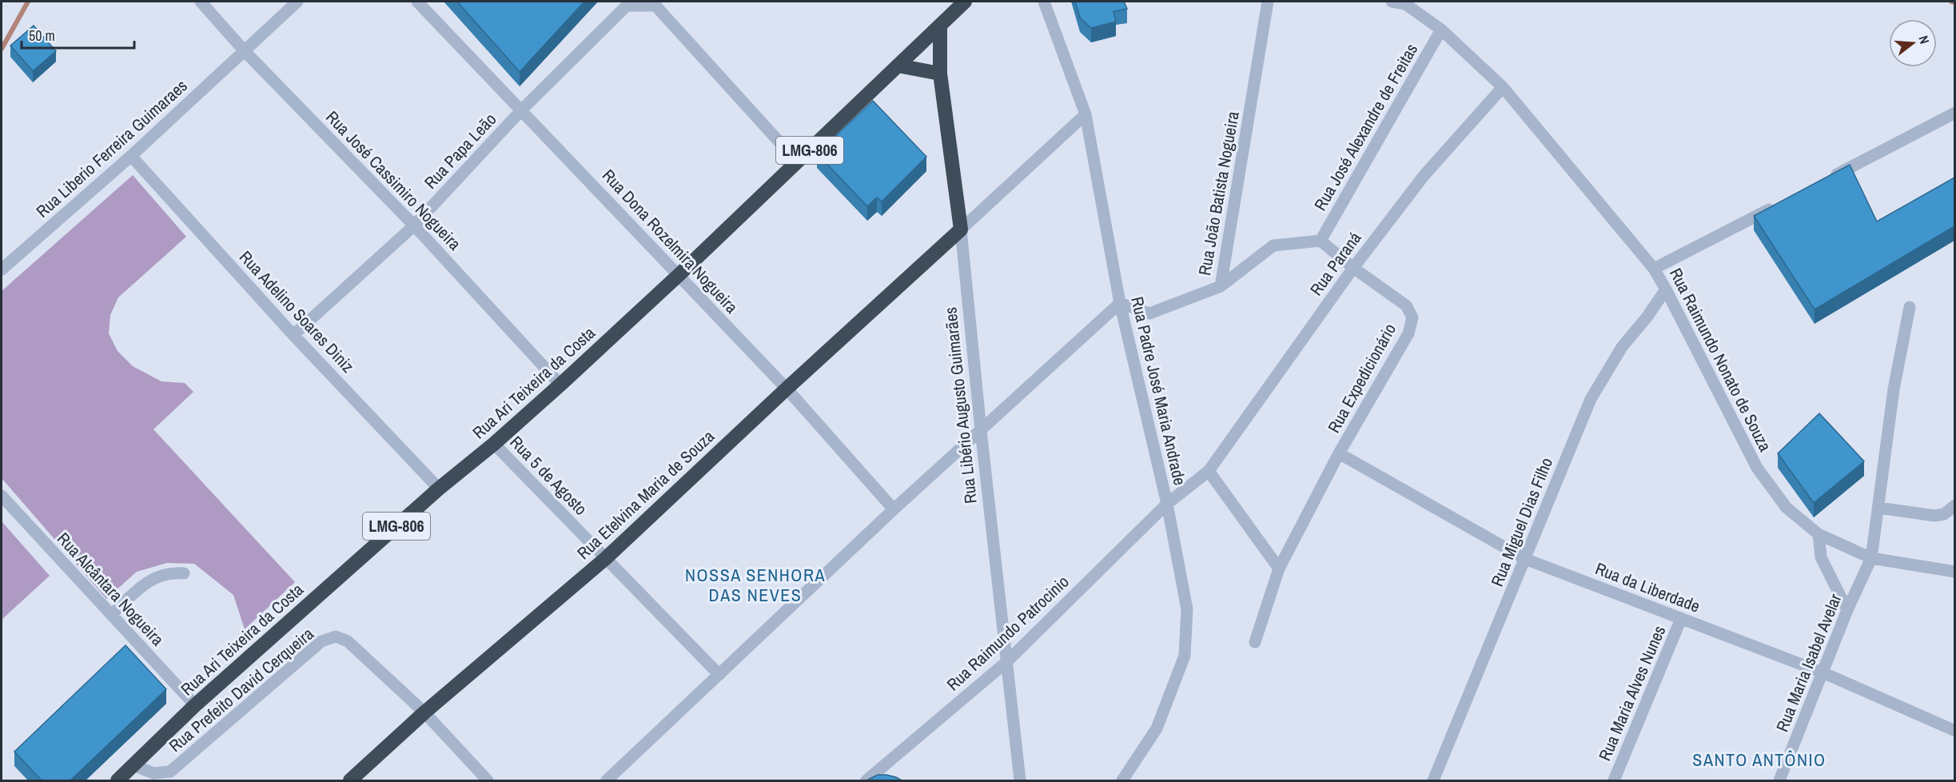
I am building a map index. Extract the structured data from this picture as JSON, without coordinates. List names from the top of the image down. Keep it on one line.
{"streets":{"highway":["LMG-806","Rua Ari Teixeira da Costa","Rua Libério Augusto Guimarães","Rua Etelvina Maria de Souza"],"street":["Rua José Alexandre de Freitas","Rua Liberio Ferreira Guimaraes","Rua Papa Leão","Rua José Cassimiro Nogueira","Rua João Batista Nogueira","Rua Dona Rozelmira Nogueira","Rua Paraná","Rua Adelino Soares Diniz","Rua Raimundo Nonato de Souza","Rua Expedicionário","Rua Padre José Maria Andrade","Rua 5 de Agosto","Rua Miguel Dias Filho","Rua da Liberdade","Rua Alcântara Nogueira","Rua Raimundo Patrocinio","Rua Maria Isabel Avelar","Rua Prefeito David Cerqueira","Rua Maria Alves Nunes"]},"crossings":[["Rua José Alexandre de Freitas","Rua Raimundo Nonato de Souza"],["Rua José Alexandre de Freitas","Rua Expedicionário"],["Rua Liberio Ferreira Guimaraes","Rua José Cassimiro Nogueira"],["Rua Liberio Ferreira Guimaraes","Rua Adelino Soares Diniz"],["Rua Papa Leão","Rua José Cassimiro Nogueira"],["Rua Papa Leão","Rua Dona Rozelmira Nogueira"],["Rua Papa Leão","Rua Adelino Soares Diniz"],["Rua Papa Leão","Rua Ari Teixeira da Costa"],["Rua José Cassimiro Nogueira","Rua Ari Teixeira da Costa"],["Rua João Batista Nogueira","Rua Padre José Maria Andrade"],["Rua Dona Rozelmira Nogueira","Rua Ari Teixeira da Costa"],["Rua Dona Rozelmira Nogueira","Rua Etelvina Maria de Souza"],["Rua Paraná","Rua Raimundo Nonato de Souza"],["Rua Paraná","Rua Expedicionário"],["Rua Paraná","Rua Padre José Maria Andrade"],["Rua Paraná","Rua Raimundo Patrocinio"],["Rua Adelino Soares Diniz","Rua Ari Teixeira da Costa"],["Rua Raimundo Nonato de Souza","Rua Miguel Dias Filho"],["Rua Raimundo Nonato de Souza","Rua Maria Isabel Avelar"],["Rua Expedicionário","Rua da Liberdade"],["Rua Ari Teixeira da Costa","Rua Libério Augusto Guimarães"],["Rua Ari Teixeira da Costa","Rua 5 de Agosto"],["Rua Ari Teixeira da Costa","Rua Alcântara Nogueira"],["Rua Ari Teixeira da Costa","Rua Prefeito David Cerqueira"],["Rua Padre José Maria Andrade","Rua Raimundo Patrocinio"],["Rua Libério Augusto Guimarães","Rua Etelvina Maria de Souza"],["Rua Libério Augusto Guimarães","Rua Raimundo Patrocinio"],["Rua 5 de Agosto","Rua Etelvina Maria de Souza"],["Rua Etelvina Maria de Souza","Rua Prefeito David Cerqueira"],["Rua Miguel Dias Filho","Rua da Liberdade"],["Rua da Liberdade","Rua Maria Isabel Avelar"],["Rua da Liberdade","Rua Maria Alves Nunes"]],"districts":["NOSSA SENHORA DAS NEVES","SANTO ANTÔNIO"],"scale_bar":"50 m","north":"right"}
